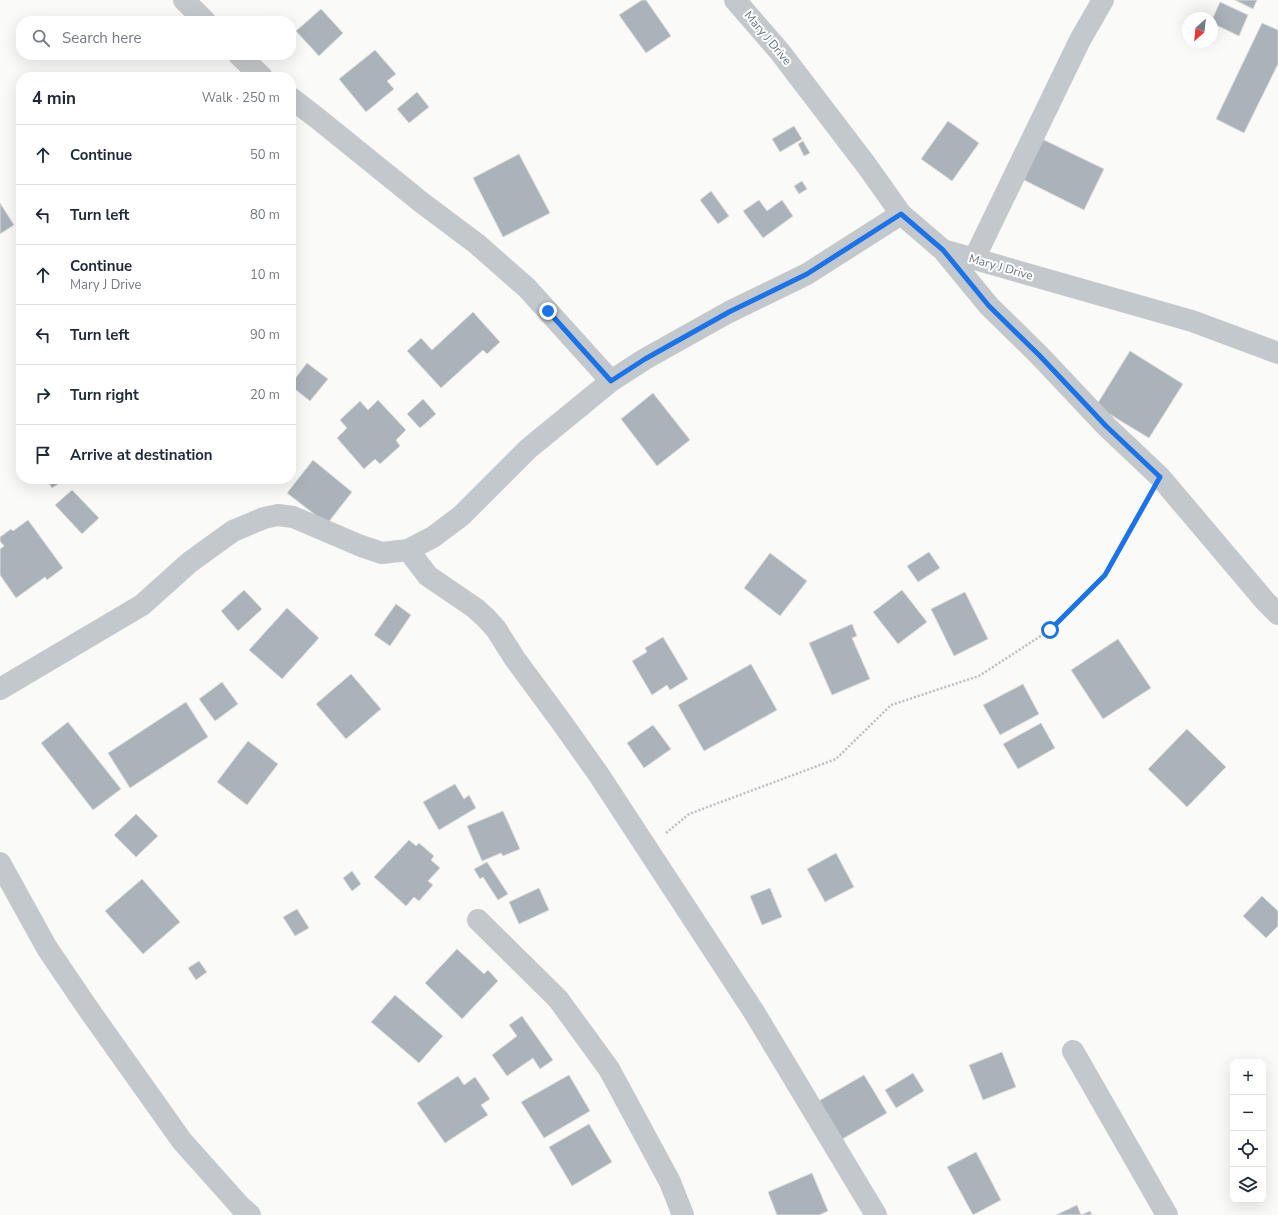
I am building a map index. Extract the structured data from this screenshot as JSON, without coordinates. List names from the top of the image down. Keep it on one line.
{"streets":{"street":["Mary J Drive"]},"north":"bottom left","page":{"search":"Search here","heading":["4 min","Walk · 250 m"],"list":[["Continue","50 m"],["Turn left","80 m"],["Continue","Mary J Drive","10 m"],["Turn left","90 m"],["Turn right","20 m"],"Arrive at destination"],"map_buttons":["+","−"]}}
